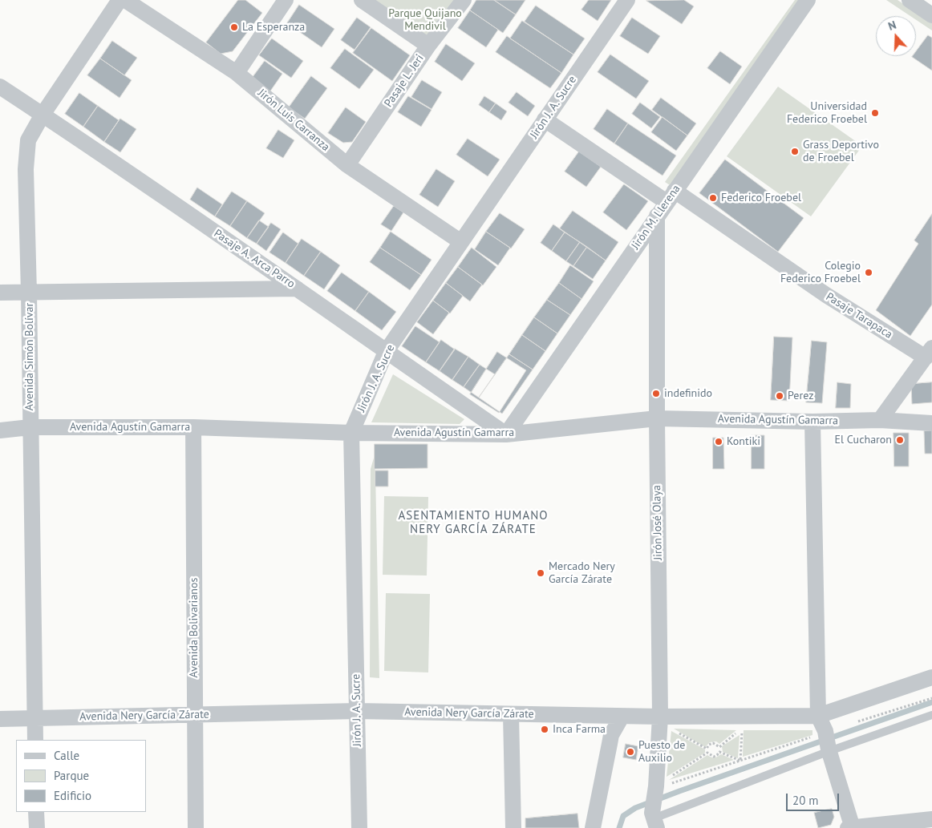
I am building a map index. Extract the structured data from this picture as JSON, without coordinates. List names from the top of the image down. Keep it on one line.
{"streets":{"street":["Pasaje L. Jeri","Jirón J. A. Sucre","Jirón Luis Carranza","Jirón M. Llerena","Pasaje A. Arca Parro","Pasaje Tarapaca","Avenida Simón Bolívar","Avenida Agustín Gamarra","Jirón José Olaya","Avenida Bolivarianos","Avenida Nery García Zárate"]},"crossings":[["Pasaje L. Jeri","Jirón Luis Carranza"],["Jirón J. A. Sucre","Jirón Luis Carranza"],["Jirón J. A. Sucre","Pasaje A. Arca Parro"],["Jirón J. A. Sucre","Pasaje Tarapaca"],["Jirón J. A. Sucre","Avenida Agustín Gamarra"],["Jirón J. A. Sucre","Avenida Nery García Zárate"],["Jirón M. Llerena","Pasaje A. Arca Parro"],["Jirón M. Llerena","Pasaje Tarapaca"],["Jirón M. Llerena","Avenida Agustín Gamarra"],["Jirón M. Llerena","Jirón José Olaya"],["Pasaje A. Arca Parro","Avenida Simón Bolívar"],["Pasaje A. Arca Parro","Avenida Agustín Gamarra"],["Avenida Simón Bolívar","Avenida Agustín Gamarra"],["Avenida Simón Bolívar","Avenida Nery García Zárate"],["Avenida Agustín Gamarra","Jirón José Olaya"],["Avenida Agustín Gamarra","Avenida Bolivarianos"],["Jirón José Olaya","Avenida Nery García Zárate"],["Avenida Bolivarianos","Avenida Nery García Zárate"]],"districts":["ASENTAMIENTO HUMANO NERY GARCÍA ZÁRATE"],"parks":["Parque Quijano Mendivil"],"places":["La Esperanza","Universidad Federico Froebel","Grass Deportivo de Froebel","Federico Froebel","Colegio Federico Froebel","indefinido","Perez","El Cucharon","Kontiki","Mercado Nery García Zárate","Inca Farma","Puesto de Auxilio"],"legend":["Calle","Parque","Edificio"],"scale_bar":"20 m","north":"top"}
